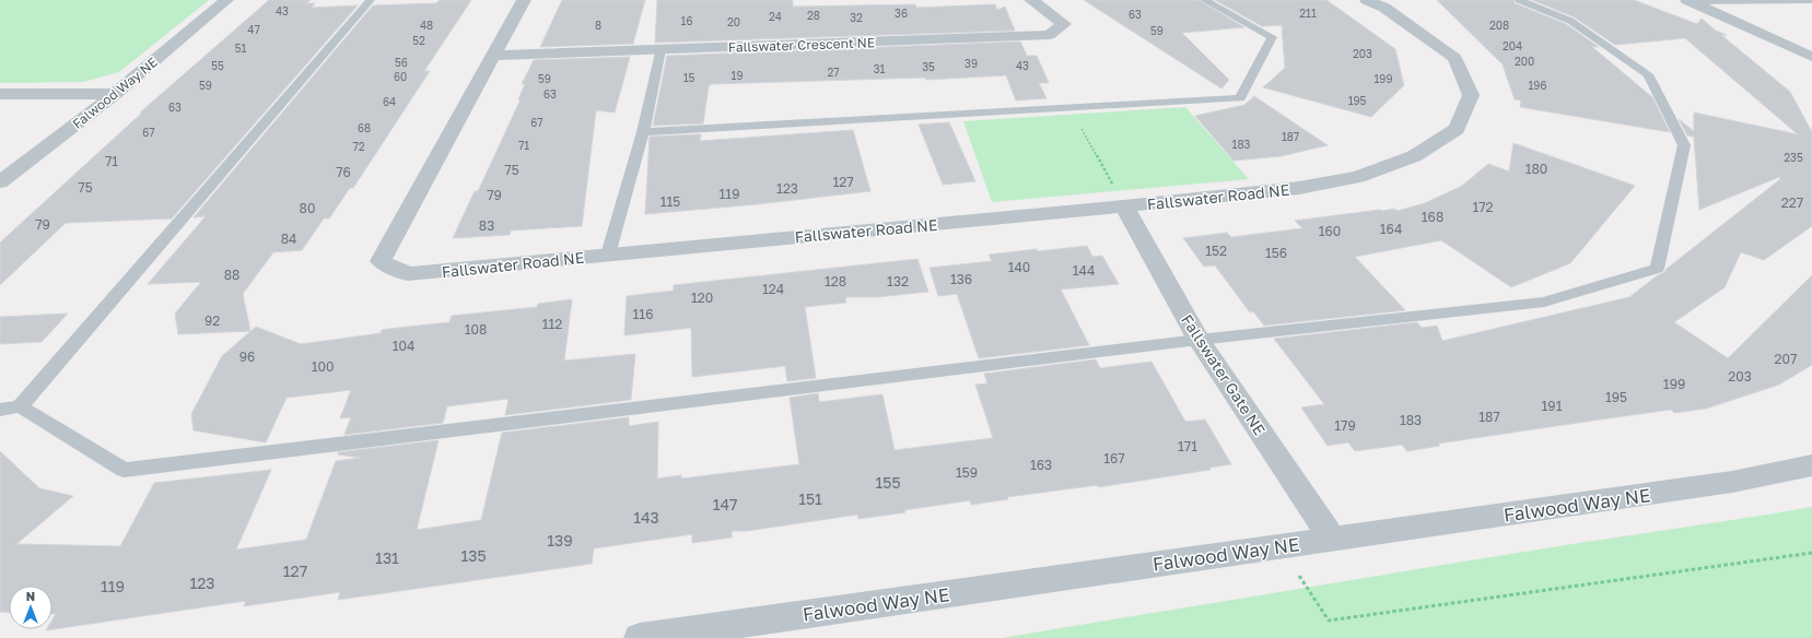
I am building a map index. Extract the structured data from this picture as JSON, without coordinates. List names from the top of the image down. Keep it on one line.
{"streets":{"street":["Fallswater Crescent NE","Falwood Way NE","Fallswater Road NE","Fallswater Gate NE"]},"crossings":[["Fallswater Crescent NE","Fallswater Road NE"],["Falwood Way NE","Fallswater Gate NE"],["Fallswater Road NE","Fallswater Gate NE"]],"house_numbers":["43","36","211","63","28","24","32","16","20","48","8","208","47","59","52","204","51","203","200","56","39","55","43","35","31","27","19","60","15","59","199","59","196","63","195","64","63","67","68","67","187","183","71","72","235","71","180","75","76","127","75","123","119","79","115","227","172","80","168","79","83","164","160","84","152","156","140","144","88","136","128","132","124","120","116","92","112","108","104","96","207","100","203","199","195","191","187","183","179","171","167","163","159","155","151","147","143","139","135","131","127","123","119"],"north":"top"}
